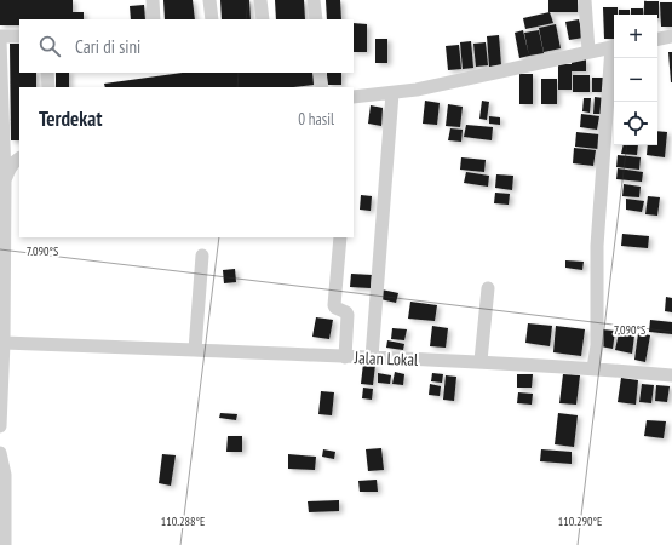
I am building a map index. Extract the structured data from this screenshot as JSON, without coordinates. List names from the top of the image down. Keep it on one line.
{"streets":{"street":["Jalan Lokal"]},"page":{"map_buttons":["+","−"],"search":"Cari di sini","heading":["Terdekat","0 hasil"]},"coordinates":["7.090°S","110.288°E","110.290°E"]}
